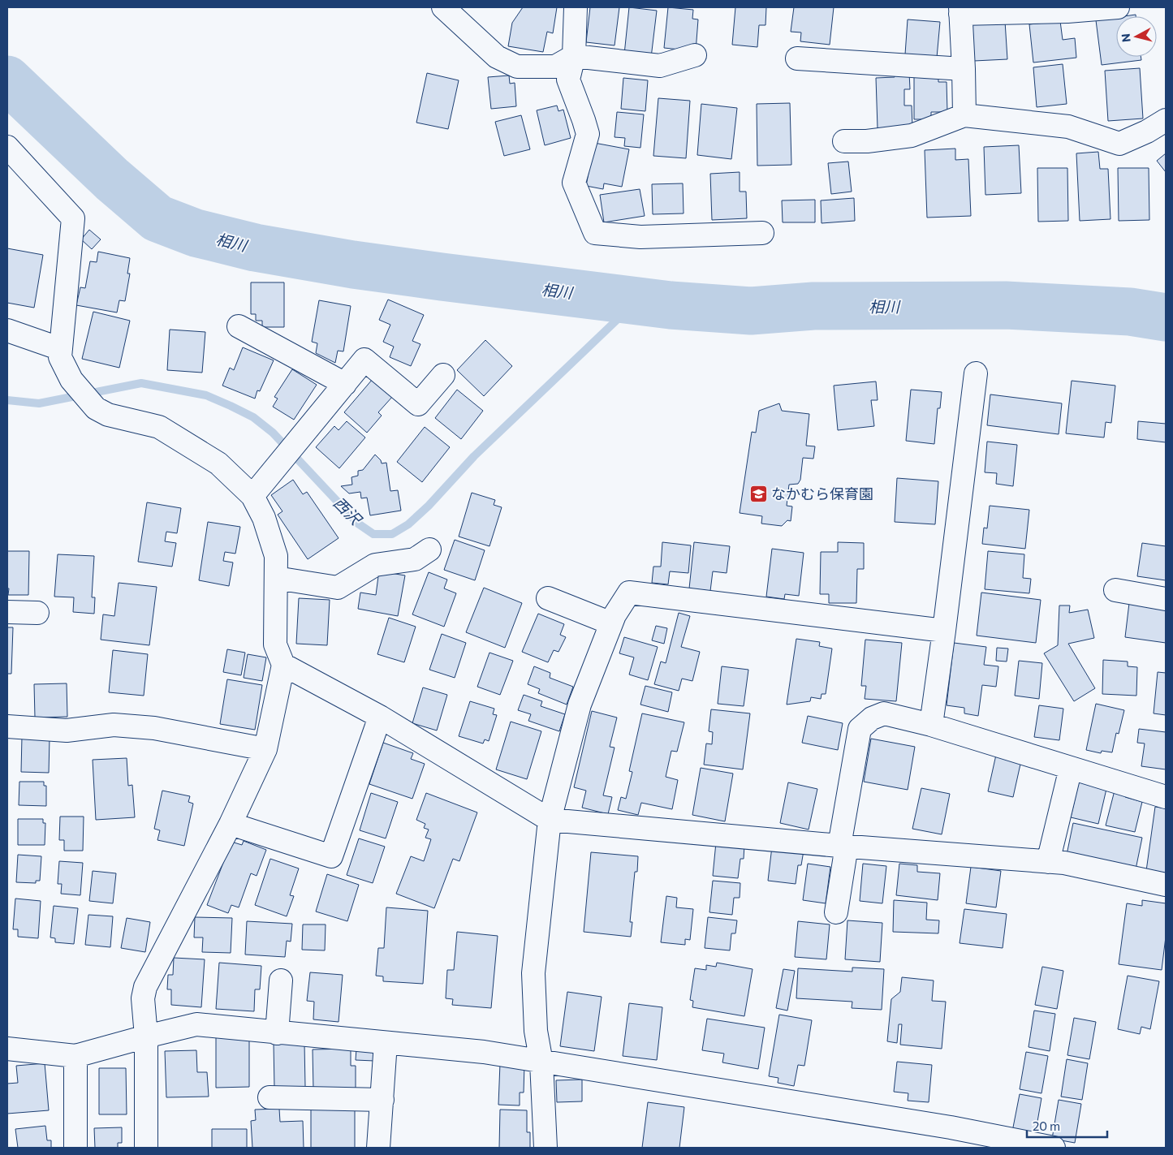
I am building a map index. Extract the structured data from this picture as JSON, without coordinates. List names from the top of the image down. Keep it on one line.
{"water":["相川","西沢"],"places":{"school or university":["なかむら保育園"]},"scale_bar":"20 m","north":"left"}
